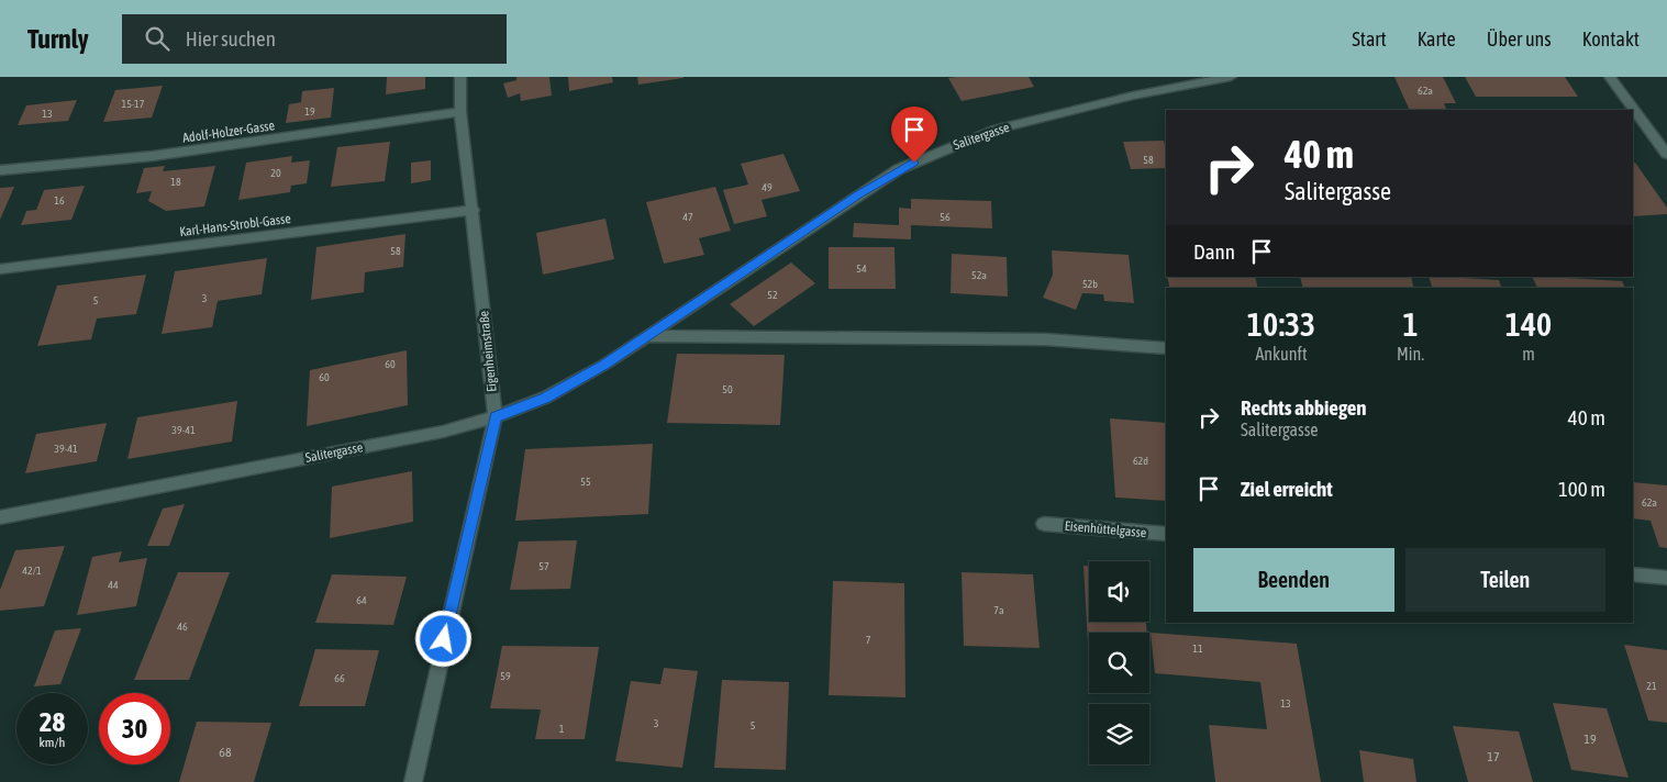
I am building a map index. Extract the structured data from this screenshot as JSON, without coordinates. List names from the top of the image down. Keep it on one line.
{"streets":{"street":["Adolf-Holzer-Gasse","Salitergasse","Karl-Hans-Strobl-Gasse","Eigenheimstraße","Eisenhüttelgasse"]},"crossings":[["Adolf-Holzer-Gasse","Eigenheimstraße"],["Salitergasse","Eigenheimstraße"],["Karl-Hans-Strobl-Gasse","Eigenheimstraße"]],"house_numbers":["62a","15-17","19","13","58","20","18","49","16","47","56","58","54","52a","52b","52","3","5","60","60","50","39-41","39-41","62d","55","62a","57","42/1","44","64","7a","46","7","11","59","66","21","13","3","5","1","19","68","17"],"page":{"header":"Turnly","search":"Hier suchen","nav":["Start","Karte","Über uns","Kontakt"],"turn":["40 m","Salitergasse"],"then":"Dann","eta":["10:33","Ankunft","1","Min.","140","m"],"list":[{"name":"Rechts abbiegen","note":"Salitergasse","value":"40 m"},{"name":"Ziel erreicht","value":"100 m"}],"buttons":["Beenden","Teilen"],"speed":"28 km/h","limit":"30"}}
